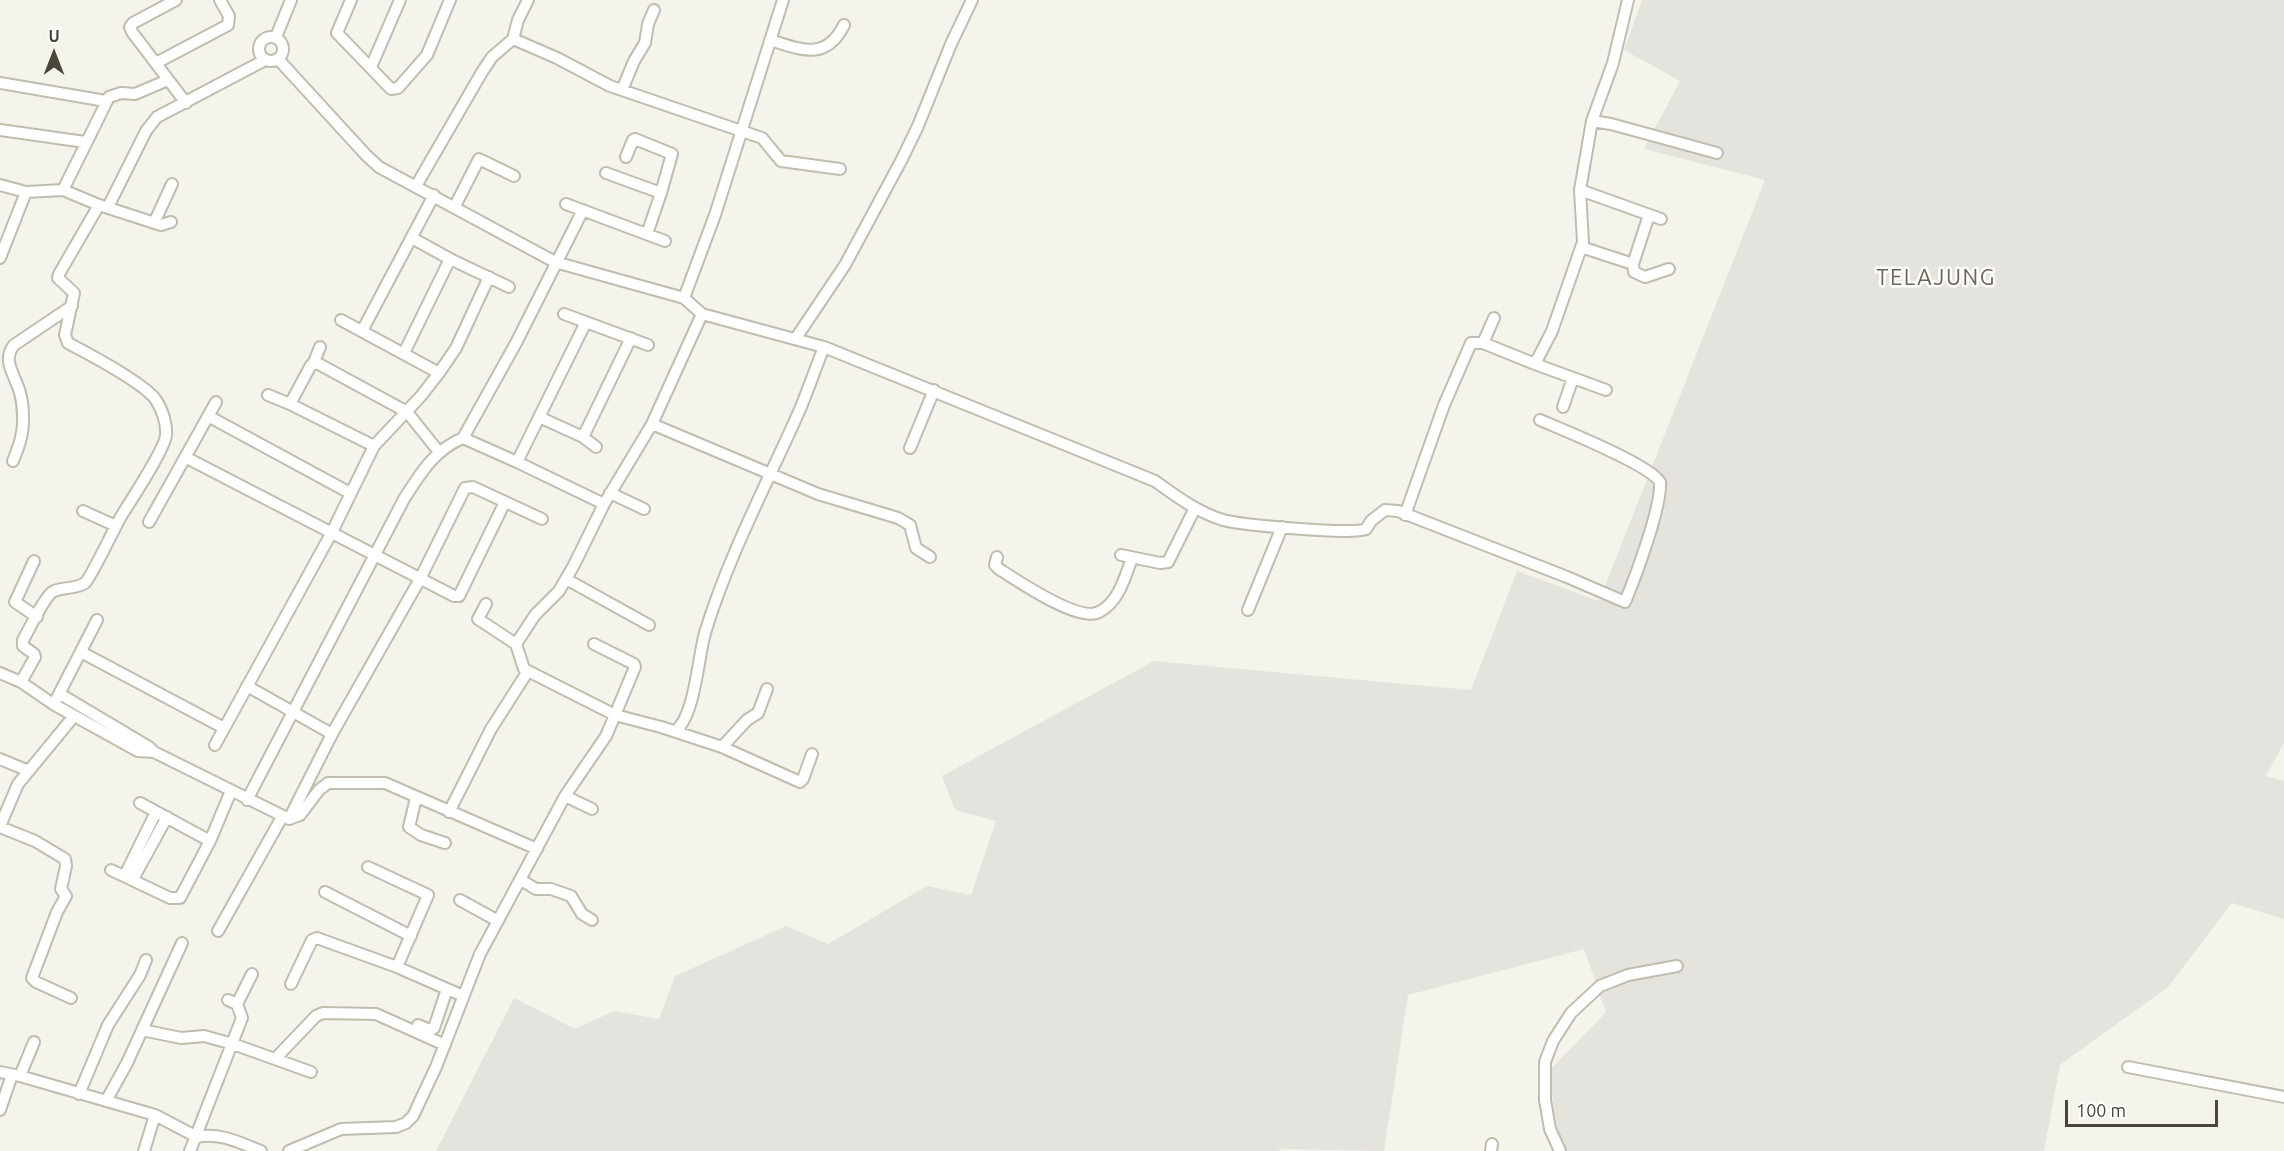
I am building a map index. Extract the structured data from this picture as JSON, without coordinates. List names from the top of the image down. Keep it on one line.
{"districts":["TELAJUNG"],"scale_bar":"100 m","north":"top"}
